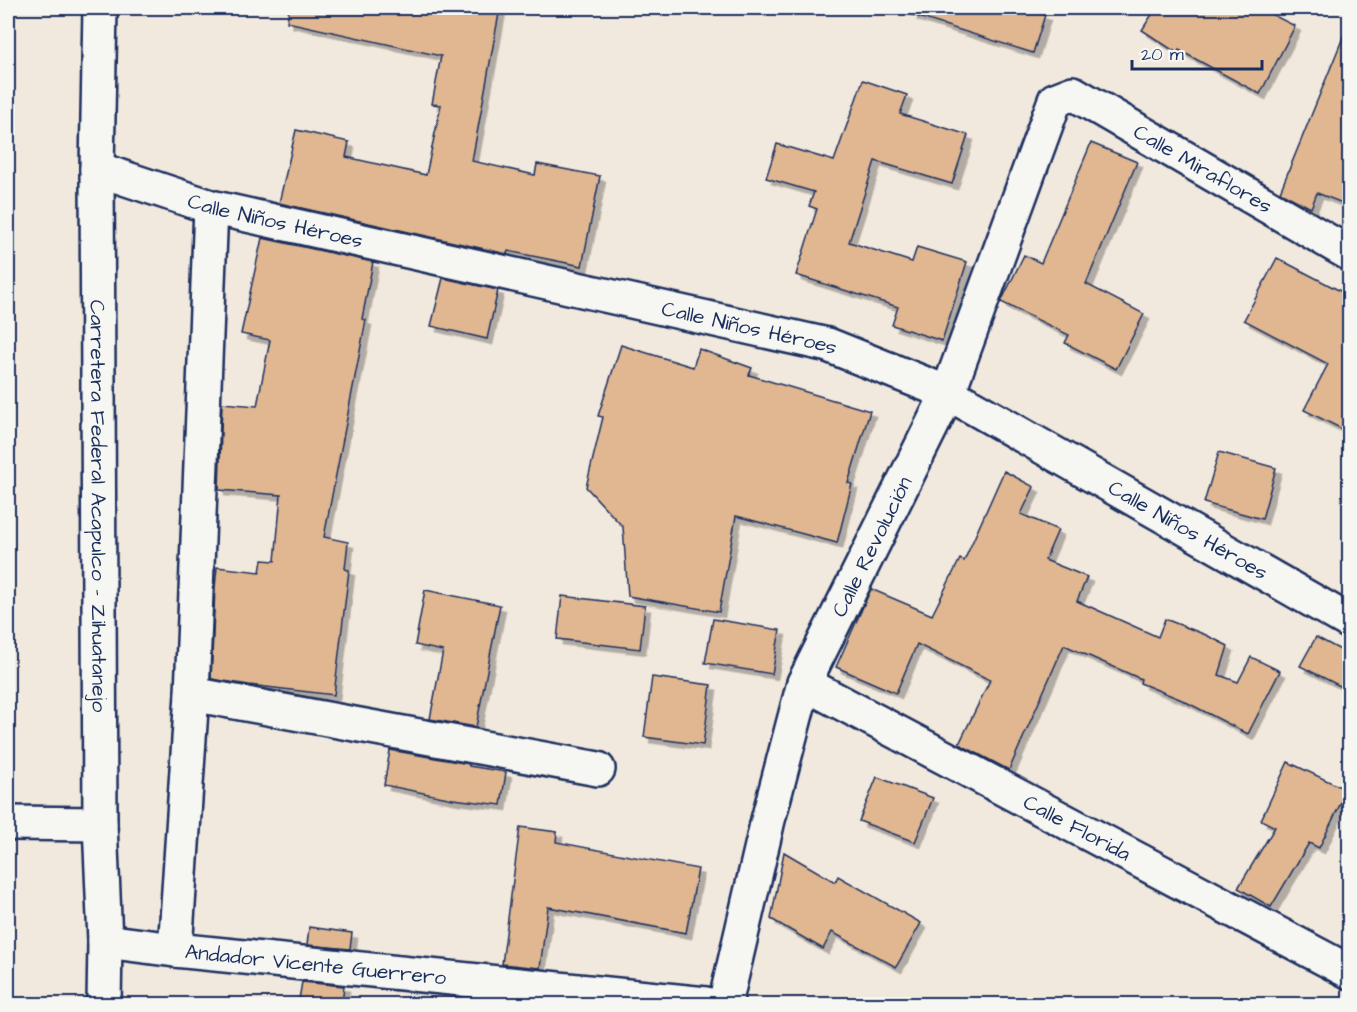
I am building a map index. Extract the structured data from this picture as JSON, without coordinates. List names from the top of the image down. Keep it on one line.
{"streets":{"street":["Calle Miraflores","Calle Niños Héroes","Carretera Federal Acapulco - Zihuatanejo","Calle Revolución","Calle Florida","Andador Vicente Guerrero"]},"crossings":[["Calle Miraflores","Calle Revolución"],["Calle Niños Héroes","Carretera Federal Acapulco - Zihuatanejo"],["Calle Niños Héroes","Calle Revolución"],["Carretera Federal Acapulco - Zihuatanejo","Andador Vicente Guerrero"],["Calle Revolución","Calle Florida"]],"scale_bar":"20 m"}
